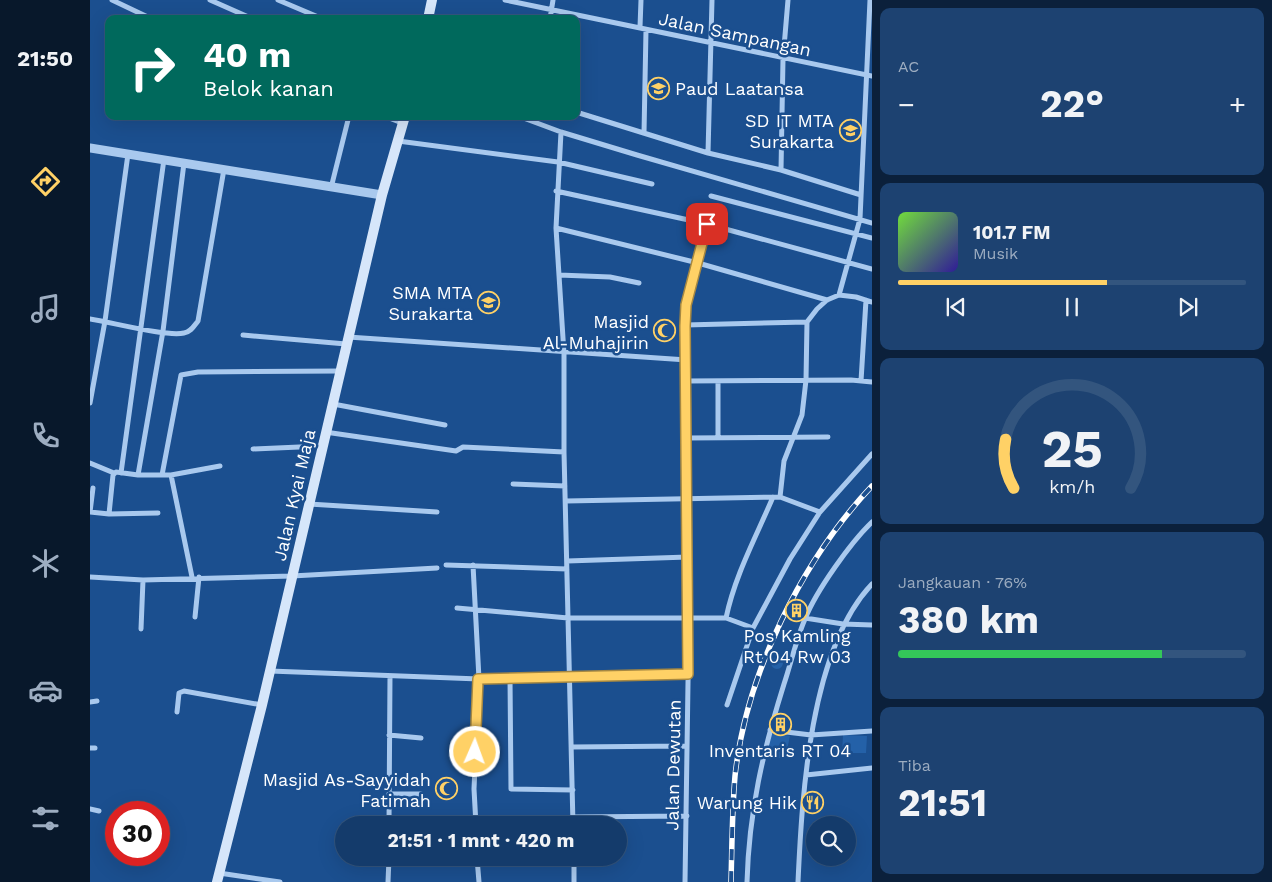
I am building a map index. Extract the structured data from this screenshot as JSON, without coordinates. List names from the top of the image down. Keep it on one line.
{"streets":{"main road":["Jalan Kyai Maja"],"street":["Jalan Sampangan","Jalan Dewutan"]},"places":{"school or university":["Paud Laatansa","SD IT MTA Surakarta","SMA MTA Surakarta"],"mosque":["Masjid Al-Muhajirin","Masjid As-Sayyidah Fatimah"],"building":["Pos Kamling Rt 04 Rw 03","Inventaris RT 04"],"restaurant":["Warung Hik"]},"page":{"tabs":"21:50","tile":["AC",["Jangkauan · 76%","380 km"],["Tiba","21:51"]],"turn":["40 m","Belok kanan"],"heat":["−","22°","+"],"song":["101.7 FM","Musik"],"limit":"30","trip":"21:51 · 1 mnt · 420 m","gauge":["25","km/h"]}}
